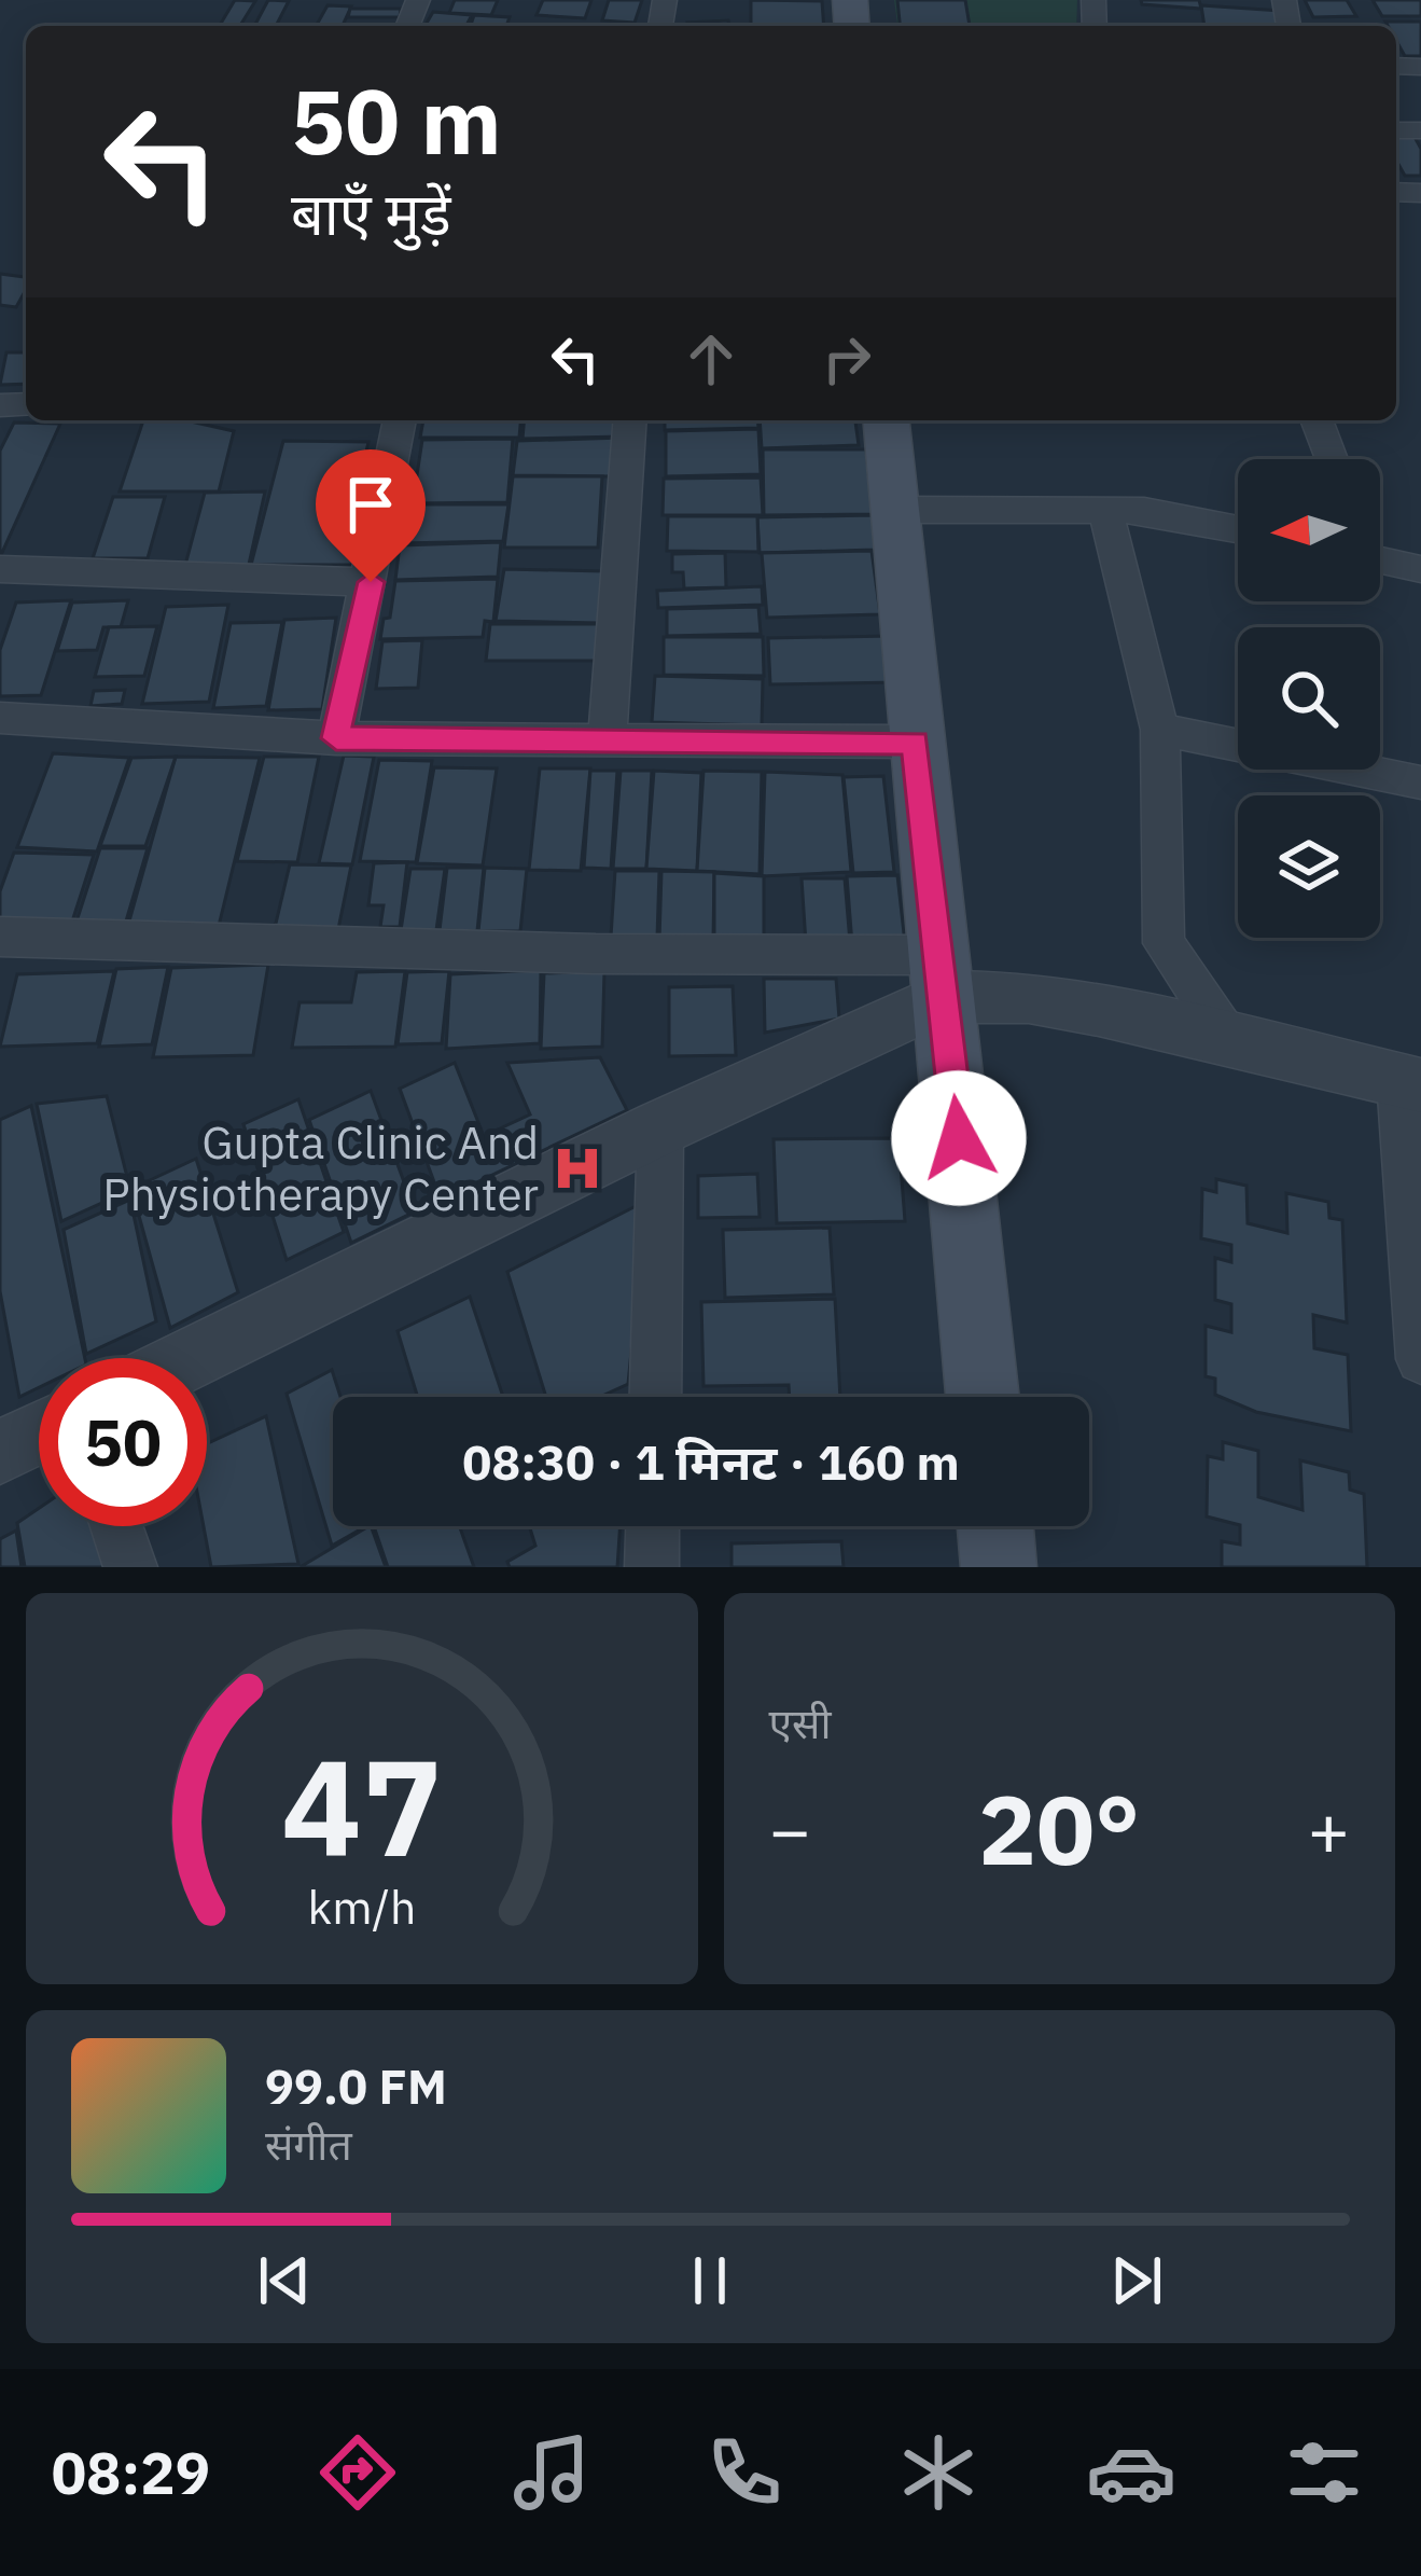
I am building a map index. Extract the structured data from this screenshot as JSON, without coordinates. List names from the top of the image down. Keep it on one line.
{"places":{"hospital":["Gupta Clinic And Physiotherapy Center"]},"north":"left","page":{"turn":["50 m","बाएँ मुड़ें"],"limit":"50","trip":"08:30 · 1 मिनट · 160 m","tile":"एसी","heat":["−","20°","+"],"song":["99.0 FM","संगीत"],"tabs":"08:29","gauge":["47","km/h"]}}
